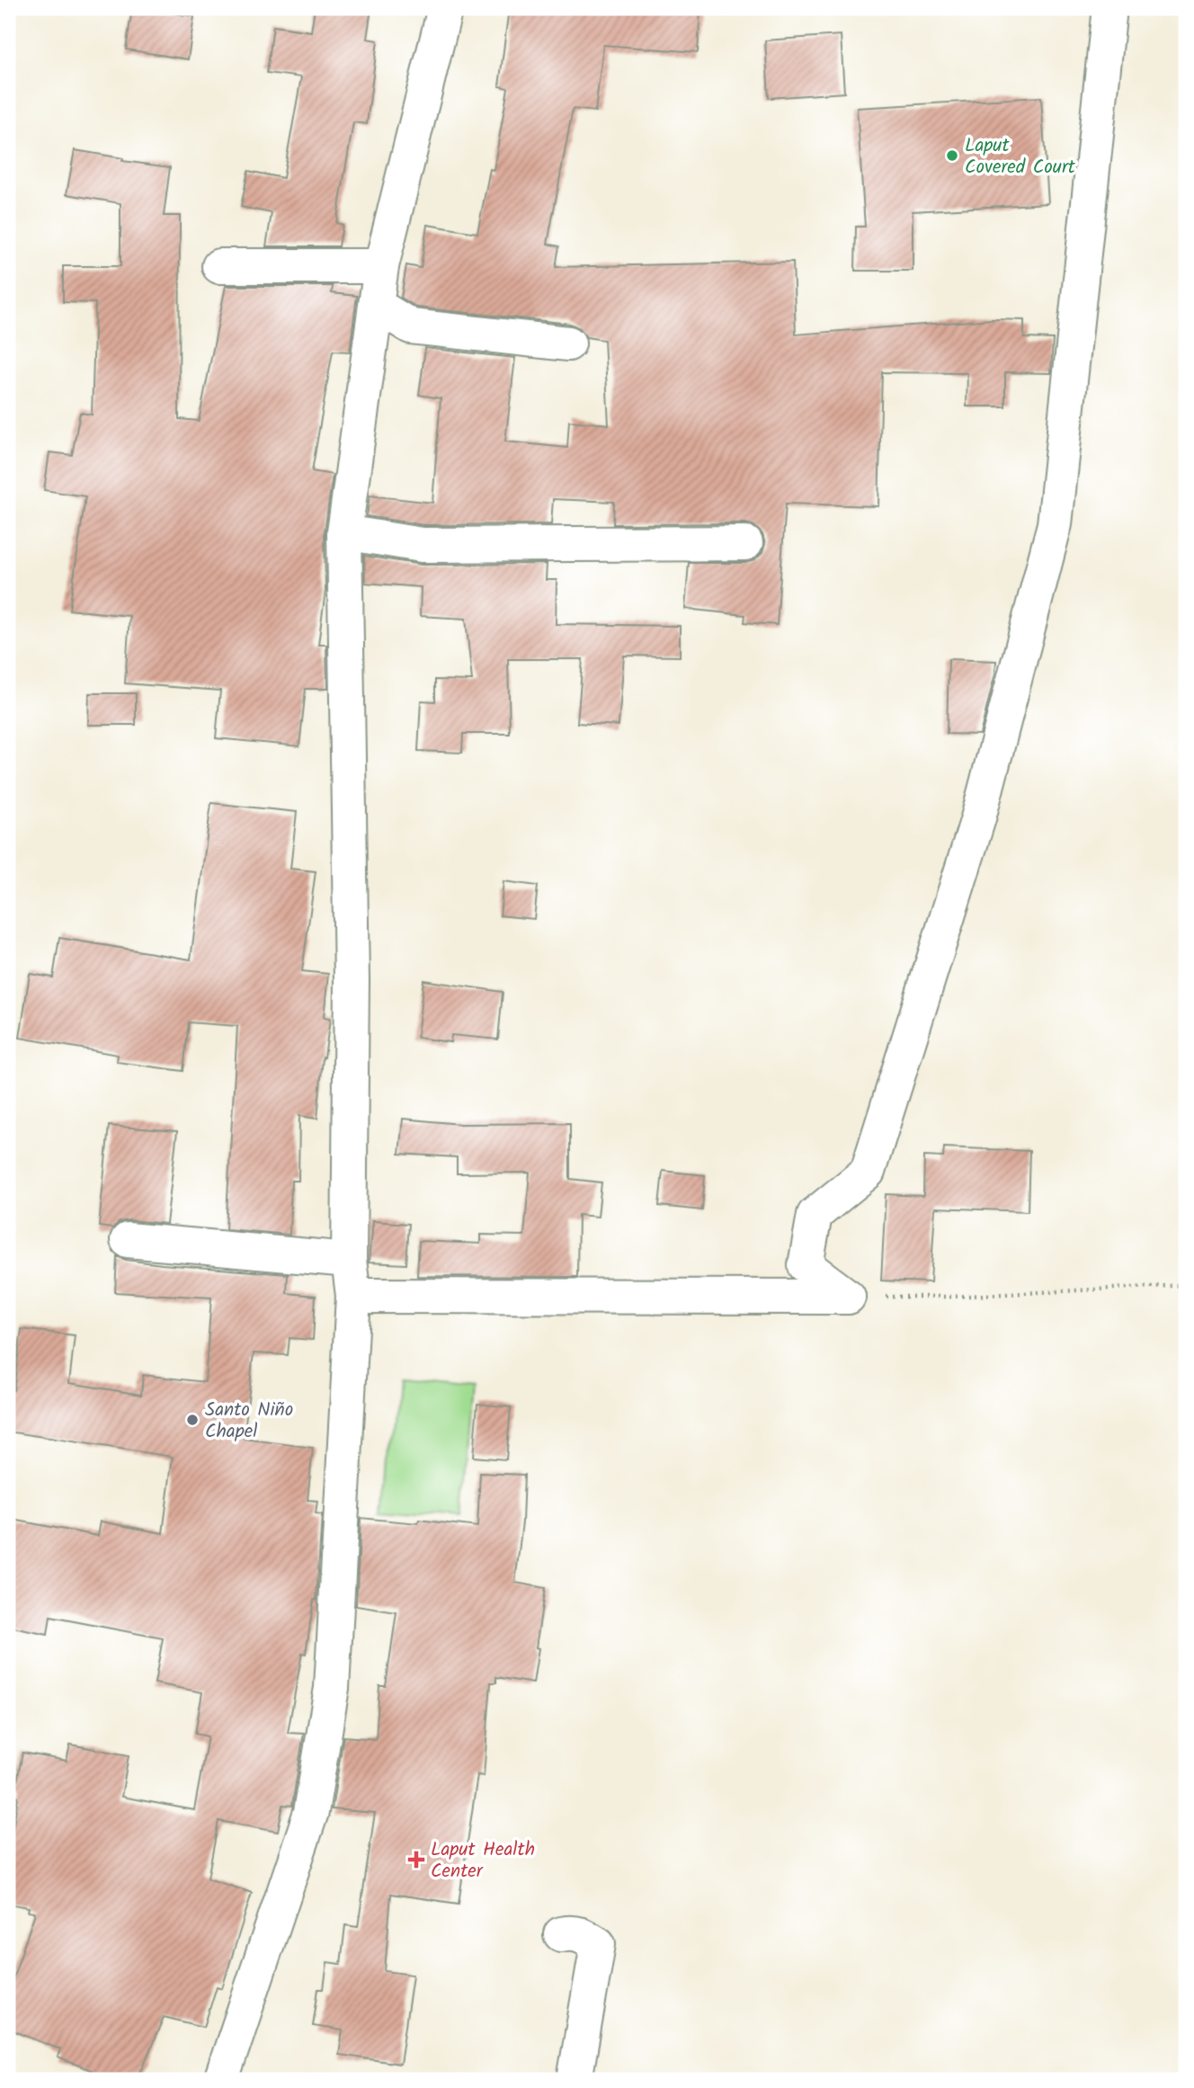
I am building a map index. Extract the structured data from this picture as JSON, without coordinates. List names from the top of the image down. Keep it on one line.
{"places":{"other":["Laput Covered Court","Santo Niño Chapel"],"health":["Laput Health Center"]}}
